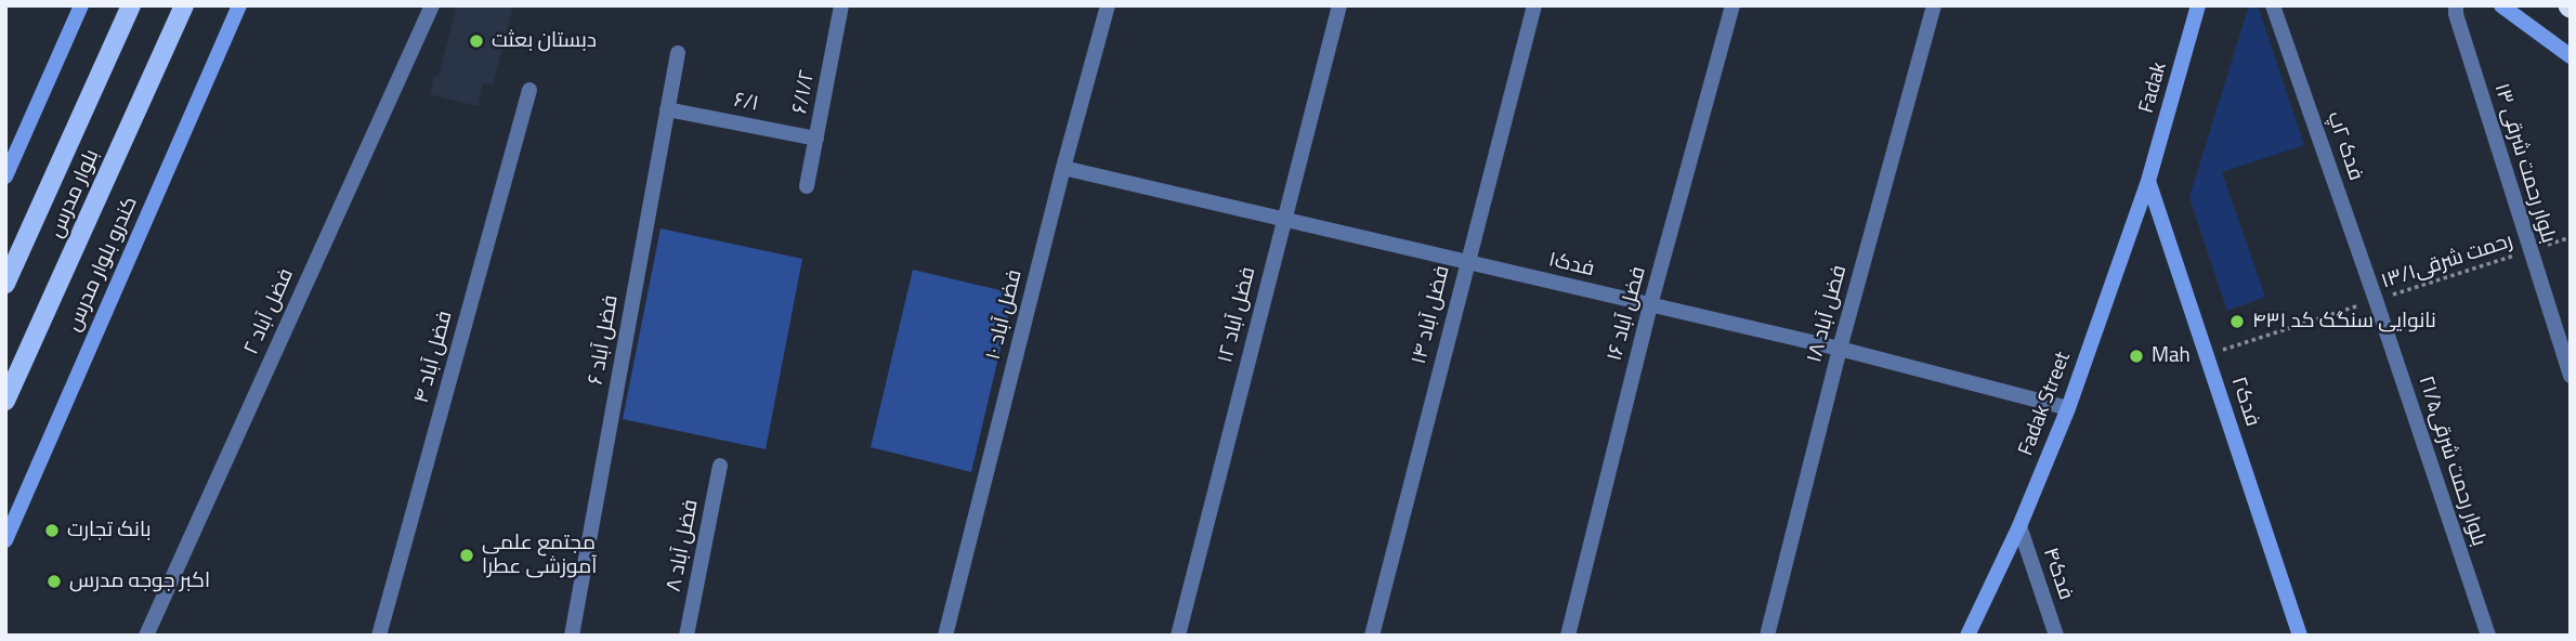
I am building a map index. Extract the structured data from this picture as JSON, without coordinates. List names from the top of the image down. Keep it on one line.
{"streets":{"main road":["بلوار مدرس"],"street":["Fadak","۶/۱/۲","۶/۱","فدک ۲پ","بلوار رحمت شرقی ۱۳","کندرو بلوار مدرس","فدک۱","فضل آباد ۲","فضل آباد ۱۶","فضل آباد ۱۸","فضل آباد ۱۰","فضل آباد ۱۲","فضل آباد ۱۴","فضل آباد ۶","فضل آباد ۴","فدک۲","Fadak Street","بلوار رحمت شرقی۲۱/۵","فضل آباد ۸","فدک۴"],"path":["رحمت شرقی۱۳/۱"]},"crossings":[["Fadak","فدک۲"],["Fadak","Fadak Street"],["۶/۱/۲","۶/۱"],["۶/۱","فضل آباد ۶"],["فدک ۲پ","رحمت شرقی۱۳/۱"],["فدک ۲پ","بلوار رحمت شرقی۲۱/۵"],["بلوار رحمت شرقی ۱۳","رحمت شرقی۱۳/۱"],["رحمت شرقی۱۳/۱","فدک۲"],["رحمت شرقی۱۳/۱","بلوار رحمت شرقی۲۱/۵"],["فدک۱","فضل آباد ۱۶"],["فدک۱","فضل آباد ۱۸"],["فدک۱","فضل آباد ۱۰"],["فدک۱","فضل آباد ۱۲"],["فدک۱","فضل آباد ۱۴"],["فدک۱","Fadak Street"],["فدک۲","Fadak Street"],["Fadak Street","فدک۴"]],"places":["دبستان بعثت","نانوایی سنگک کد ۴۳۱","Mah","بانک تجارت","مجتمع علمی آموزشی عطرا","اکبر جوجه مدرس"]}
